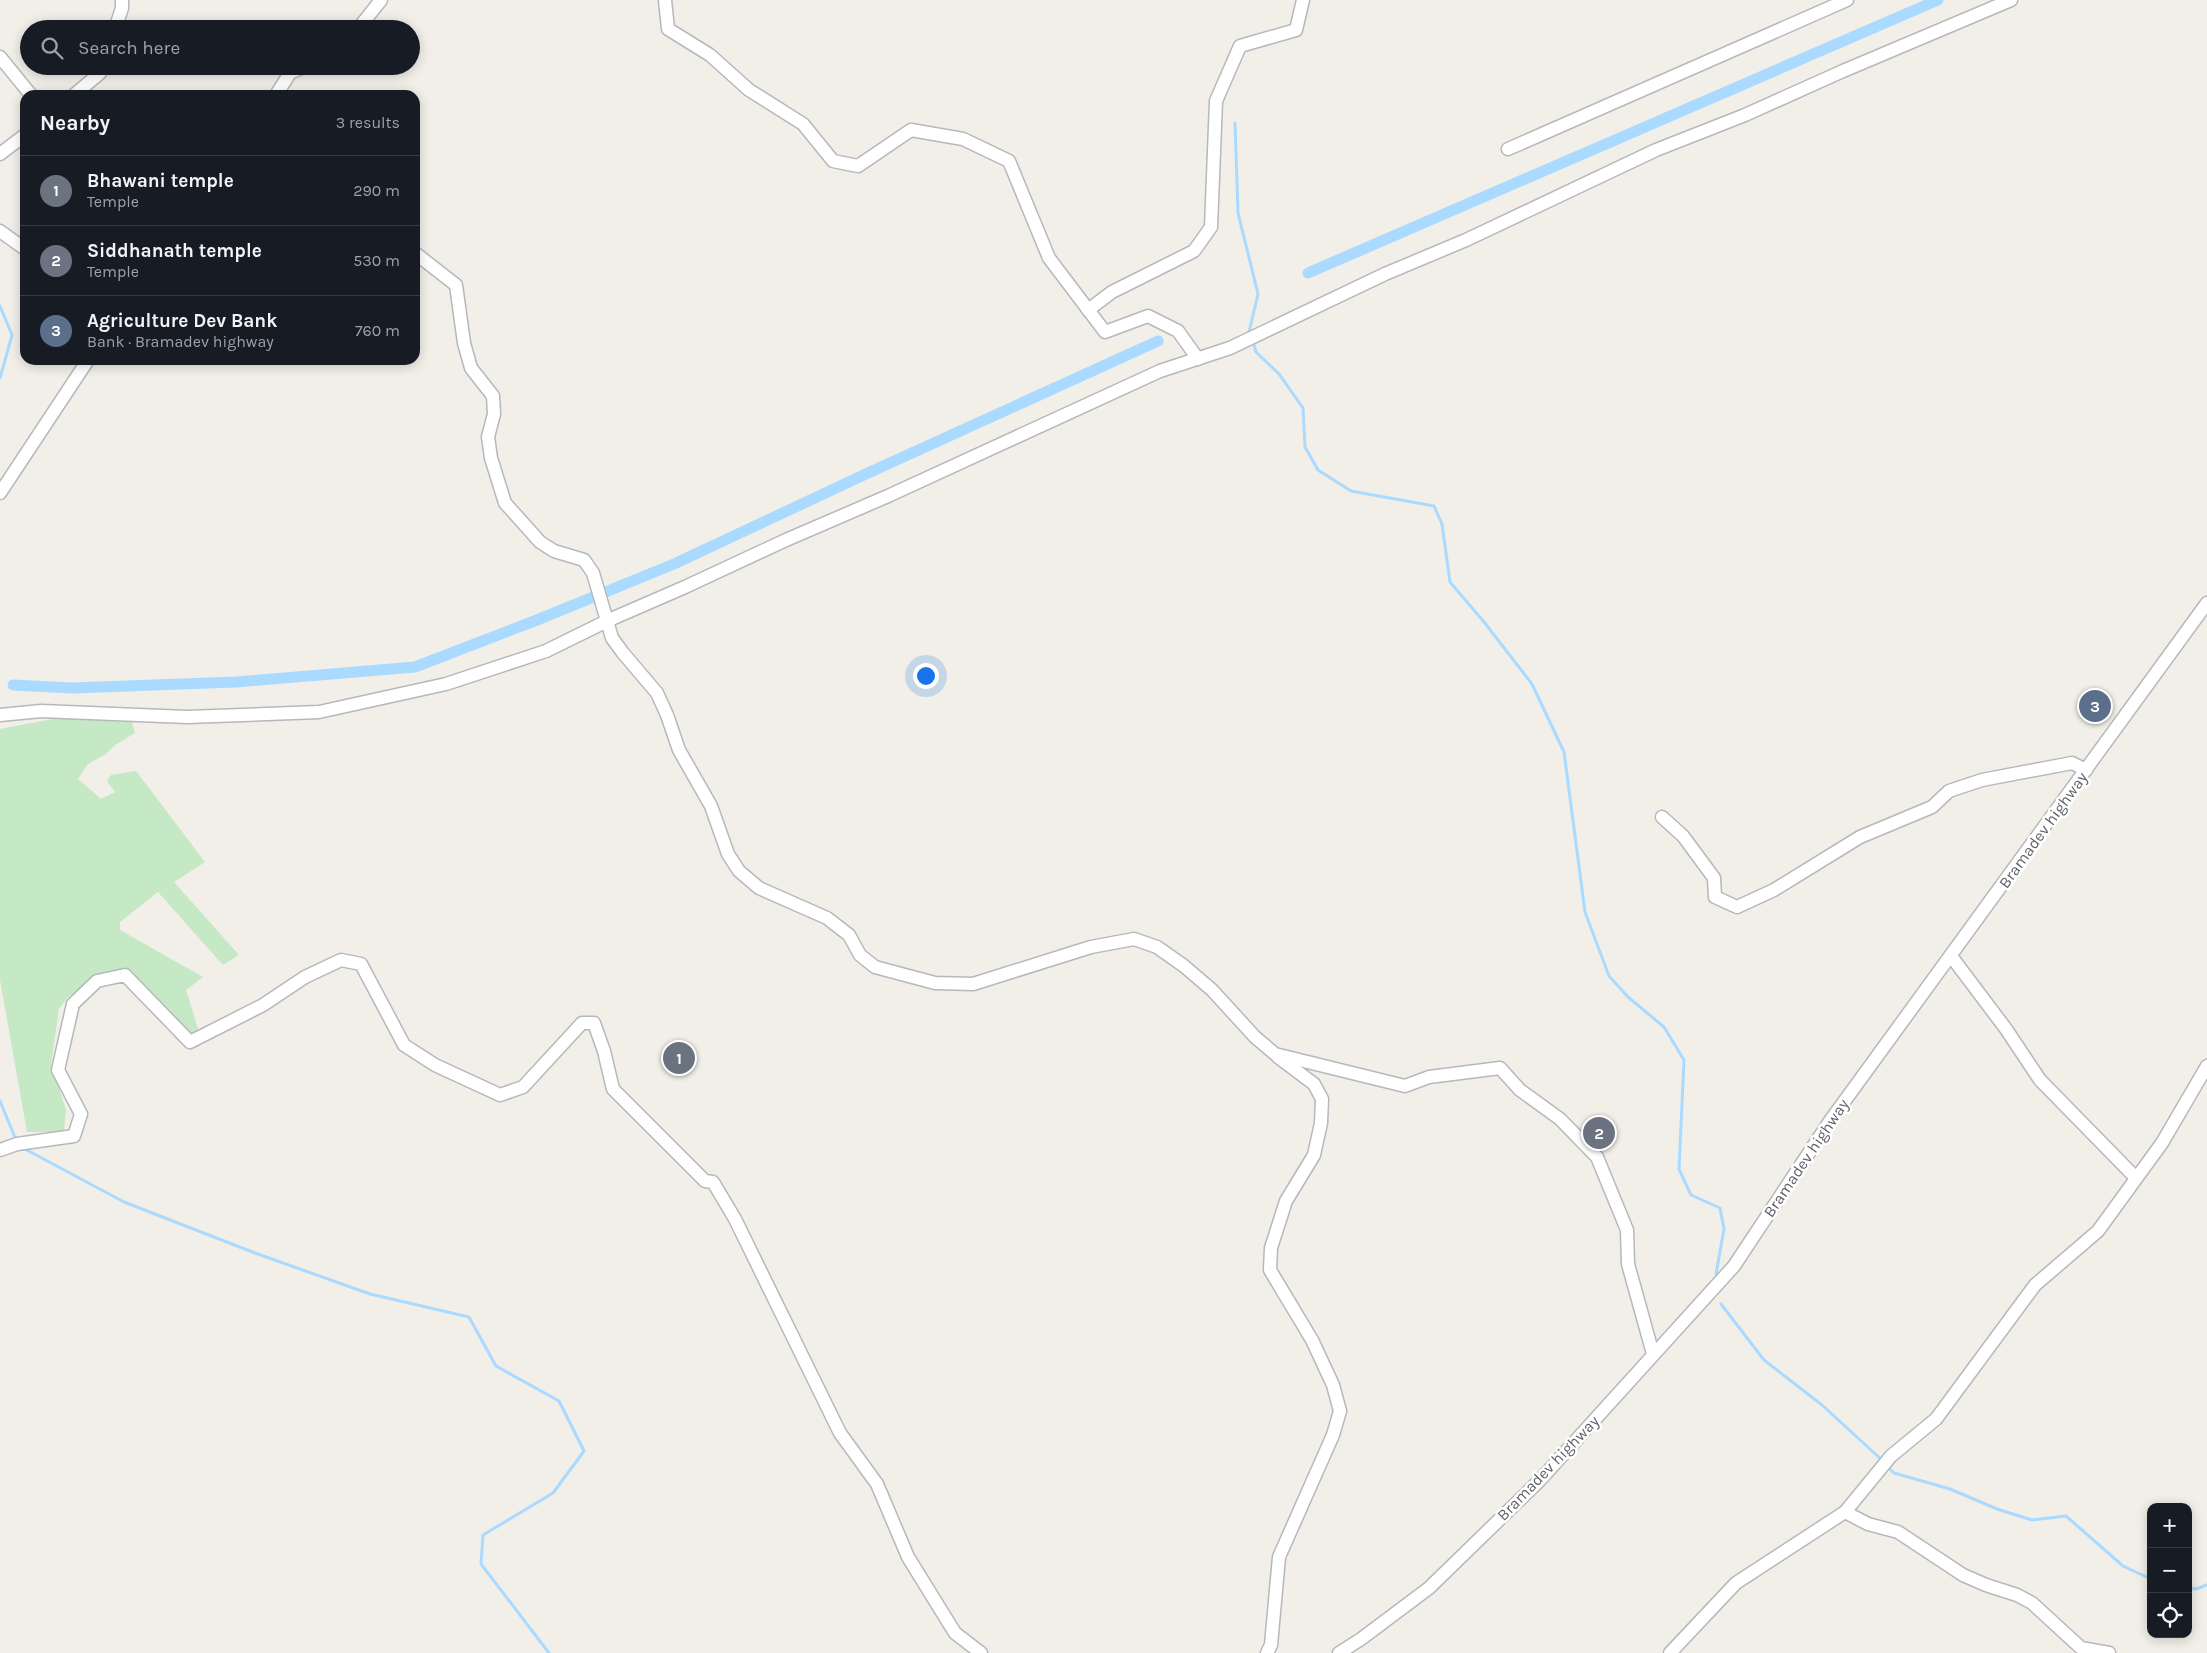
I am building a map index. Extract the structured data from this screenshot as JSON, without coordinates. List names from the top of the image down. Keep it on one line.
{"streets":{"street":["Bramadev highway"]},"page":{"search":"Search here","heading":["Nearby","3 results"],"list":[{"mark":"1","name":"Bhawani temple","note":"Temple","value":"290 m"},{"mark":"2","name":"Siddhanath temple","note":"Temple","value":"530 m"},{"mark":"3","name":"Agriculture Dev Bank","note":"Bank · Bramadev highway","value":"760 m"}],"pins":["3","1","2"],"map_buttons":["+","−"]}}
